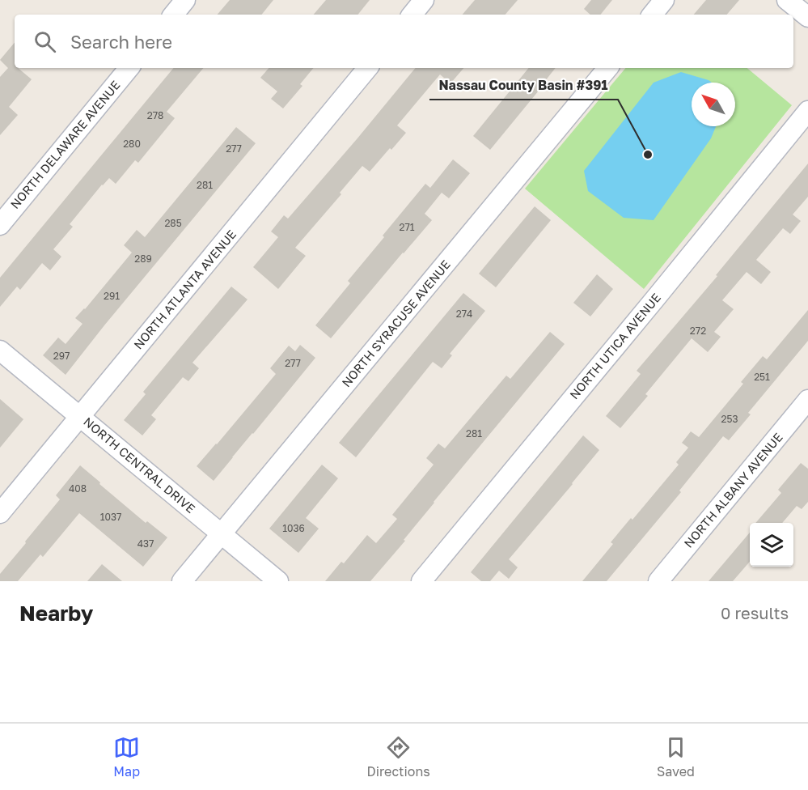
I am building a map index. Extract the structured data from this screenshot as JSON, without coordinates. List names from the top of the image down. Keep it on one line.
{"streets":{"street":["NORTH DELAWARE AVENUE","NORTH ATLANTA AVENUE","NORTH SYRACUSE AVENUE","NORTH UTICA AVENUE","NORTH CENTRAL DRIVE","NORTH ALBANY AVENUE"]},"crossings":[["NORTH ATLANTA AVENUE","NORTH CENTRAL DRIVE"],["NORTH SYRACUSE AVENUE","NORTH CENTRAL DRIVE"]],"places":["Nassau County Basin #391"],"house_numbers":["278","280","277","281","285","271","289","291","274","272","297","277","251","253","281","408","1037","1036","437"],"north":"top left","page":{"search":"Search here","heading":["Nearby","0 results"],"nav":["Map","Directions","Saved"]}}
